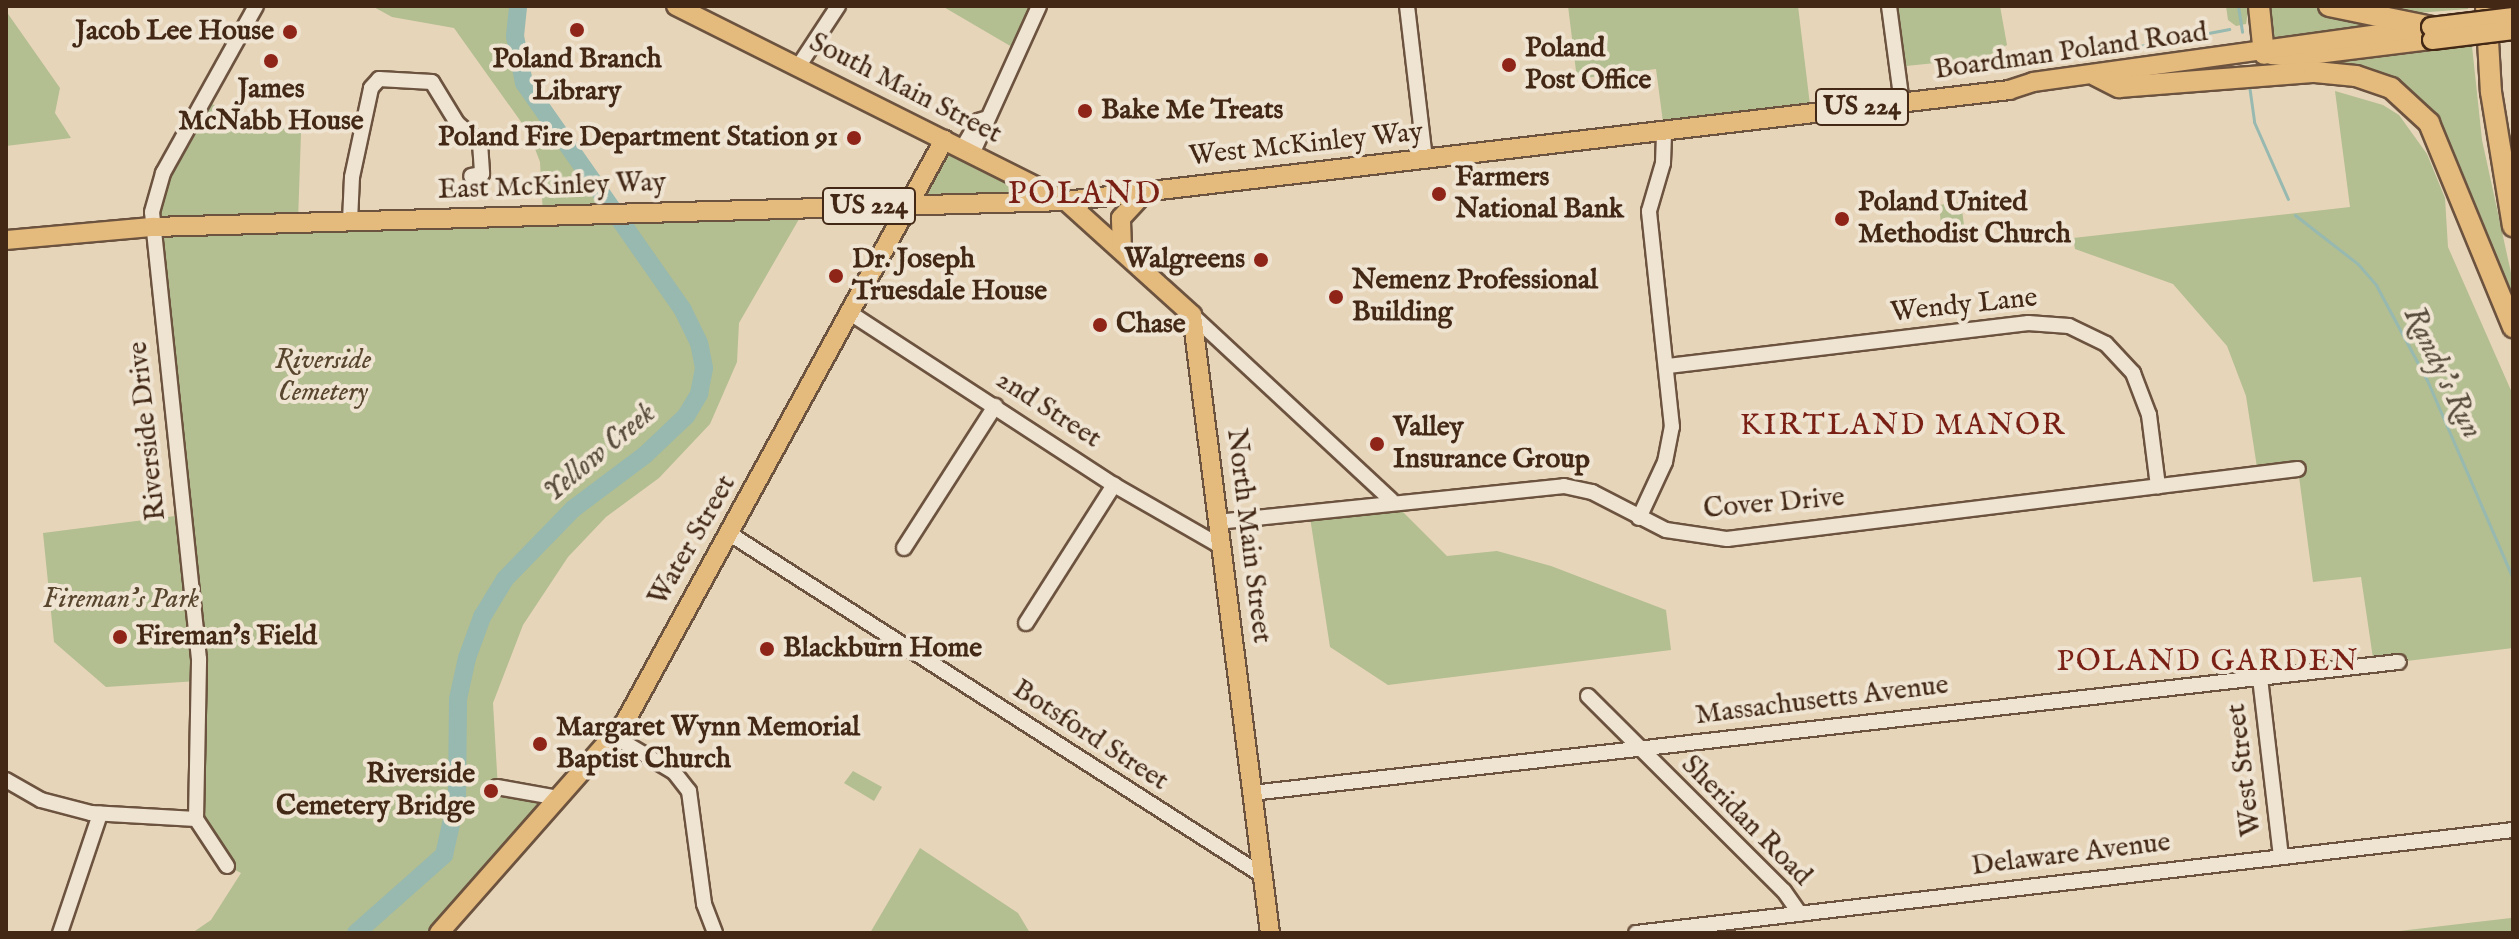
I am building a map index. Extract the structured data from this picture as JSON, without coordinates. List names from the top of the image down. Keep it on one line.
{"streets":{"main road":["Boardman Poland Road","South Main Street","US 224","West McKinley Way","East McKinley Way","North Main Street","Water Street"],"street":["Wendy Lane","2nd Street","Riverside Drive","Cover Drive","Massachusetts Avenue","Botsford Street","West Street","Sheridan Road","Delaware Avenue"]},"crossings":[["Boardman Poland Road","West McKinley Way"],["South Main Street","West McKinley Way"],["South Main Street","East McKinley Way"],["South Main Street","Water Street"],["West McKinley Way","East McKinley Way"],["East McKinley Way","Riverside Drive"],["East McKinley Way","Water Street"],["Wendy Lane","Cover Drive"],["2nd Street","North Main Street"],["2nd Street","Water Street"],["Cover Drive","North Main Street"],["North Main Street","Massachusetts Avenue"],["North Main Street","Botsford Street"],["Water Street","Botsford Street"],["Massachusetts Avenue","West Street"],["Massachusetts Avenue","Sheridan Road"],["West Street","Delaware Avenue"],["Sheridan Road","Delaware Avenue"]],"districts":["POLAND","KIRTLAND MANOR","POLAND GARDEN"],"water":["Randy's Run","Yellow Creek"],"parks":["Riverside Cemetery","Fireman's Park"],"places":["Poland Branch Library","Jacob Lee House","James McNabb House","Poland Post Office","Bake Me Treats","Poland Fire Department Station 91","Farmers National Bank","Poland United Methodist Church","Walgreens","Dr. Joseph Truesdale House","Nemenz Professional Building","Chase","Valley Insurance Group","Fireman's Field","Blackburn Home","Margaret Wynn Memorial Baptist Church","Riverside Cemetery Bridge"]}
